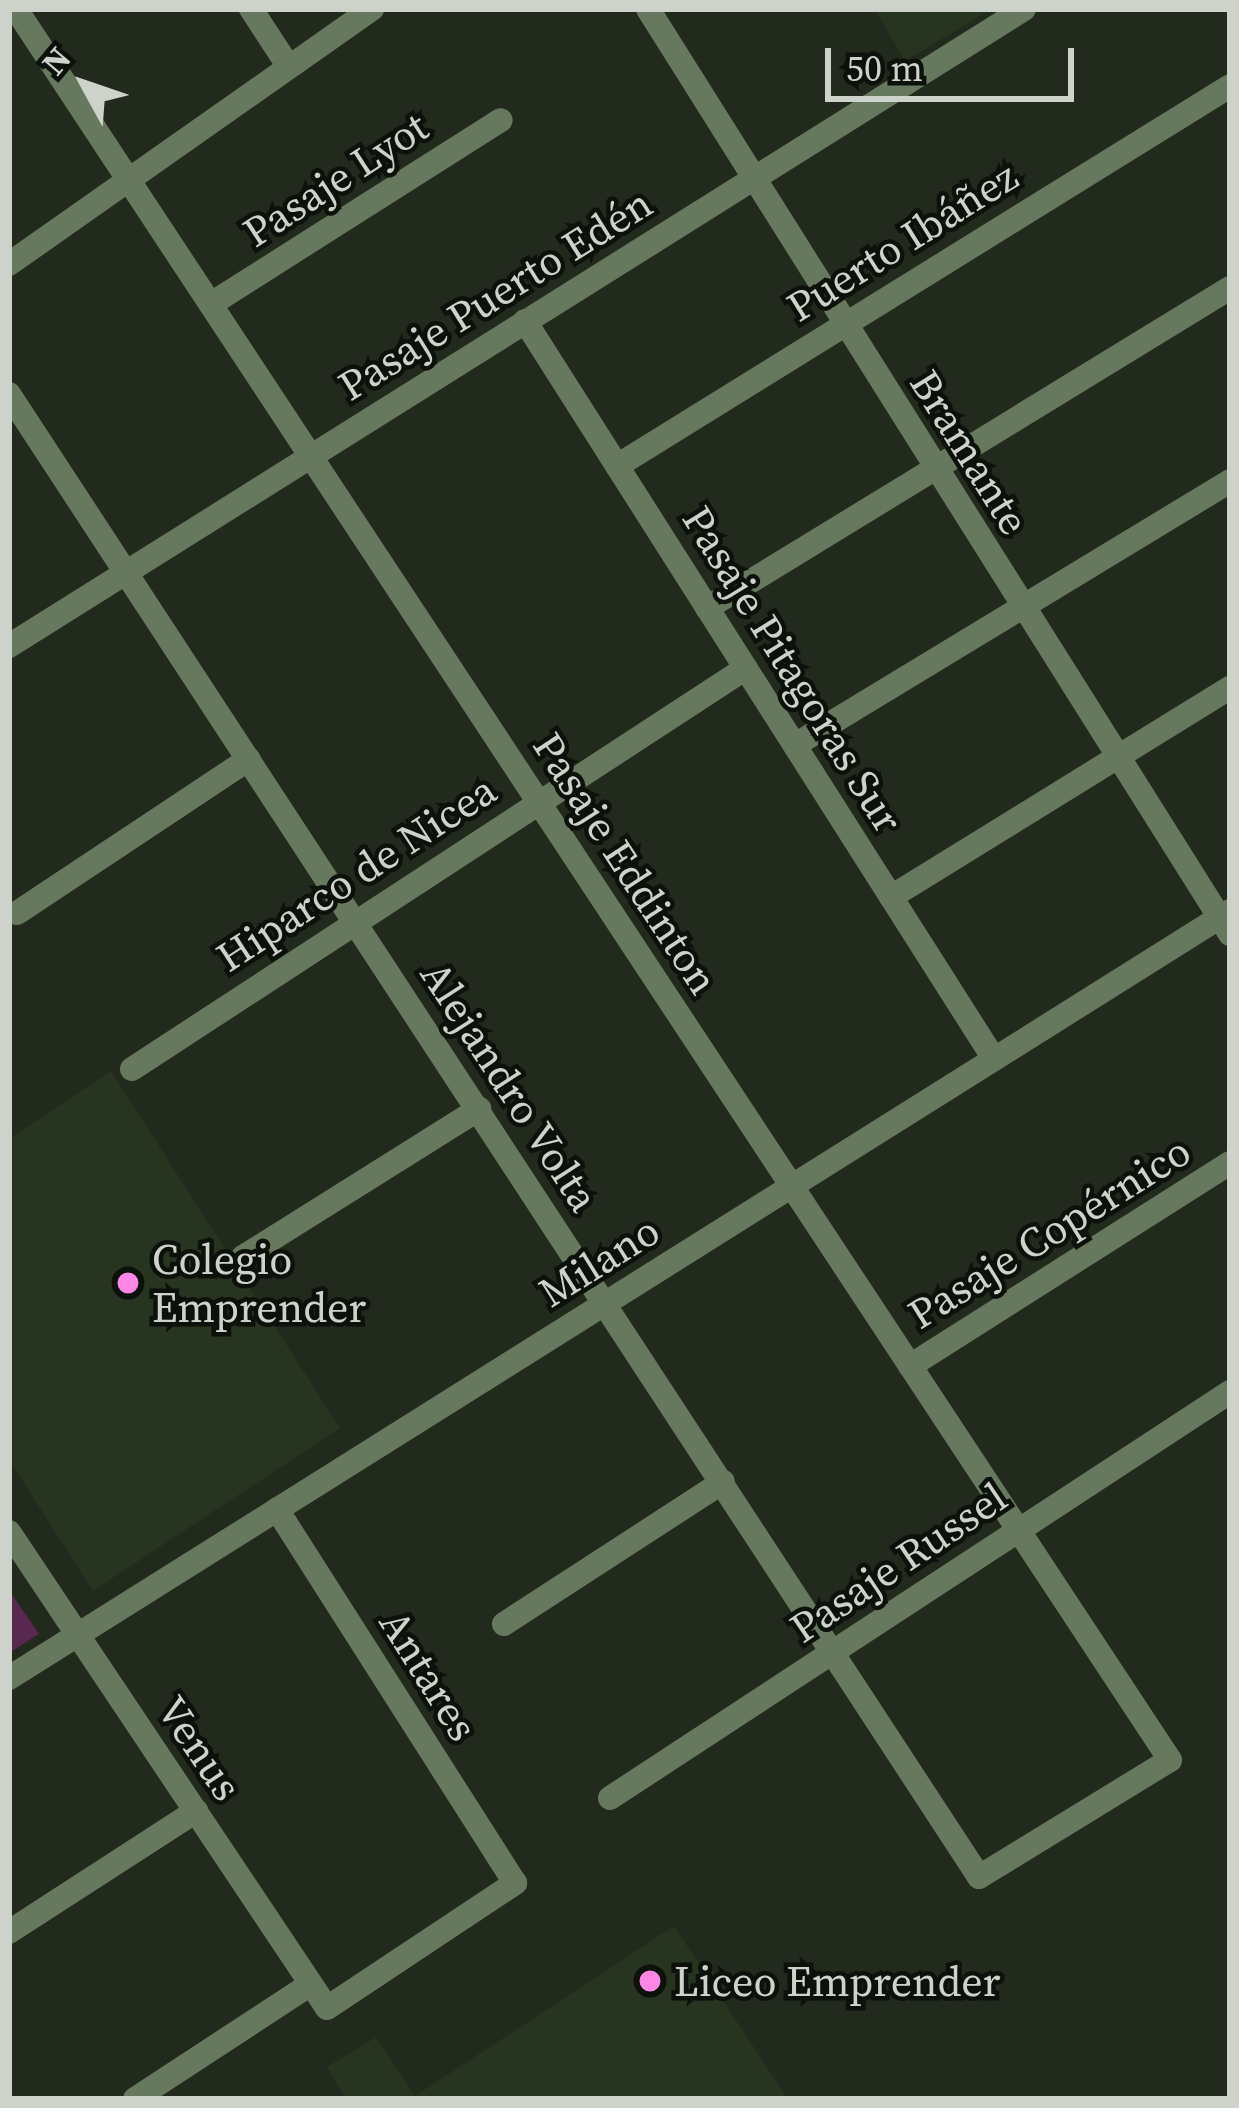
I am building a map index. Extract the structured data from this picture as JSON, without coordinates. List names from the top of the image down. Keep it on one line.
{"streets":{"street":["Pasaje Lyot","Puerto Ibáñez","Pasaje Puerto Edén","Bramante","Pasaje Pitagoras Sur","Pasaje Eddinton","Hiparco de Nicea","Alejandro Volta","Pasaje Copérnico","Milano","Pasaje Russel","Antares","Venus"]},"crossings":[["Pasaje Lyot","Pasaje Eddinton"],["Puerto Ibáñez","Bramante"],["Puerto Ibáñez","Pasaje Pitagoras Sur"],["Pasaje Puerto Edén","Bramante"],["Pasaje Puerto Edén","Pasaje Pitagoras Sur"],["Pasaje Puerto Edén","Pasaje Eddinton"],["Pasaje Puerto Edén","Alejandro Volta"],["Bramante","Milano"],["Pasaje Pitagoras Sur","Hiparco de Nicea"],["Pasaje Pitagoras Sur","Milano"],["Pasaje Eddinton","Hiparco de Nicea"],["Pasaje Eddinton","Alejandro Volta"],["Pasaje Eddinton","Pasaje Copérnico"],["Pasaje Eddinton","Milano"],["Pasaje Eddinton","Pasaje Russel"],["Hiparco de Nicea","Alejandro Volta"],["Alejandro Volta","Milano"],["Alejandro Volta","Pasaje Russel"],["Milano","Antares"],["Milano","Venus"],["Antares","Venus"]],"places":["Colegio Emprender","Liceo Emprender"],"scale_bar":"50 m","north":"top left"}
